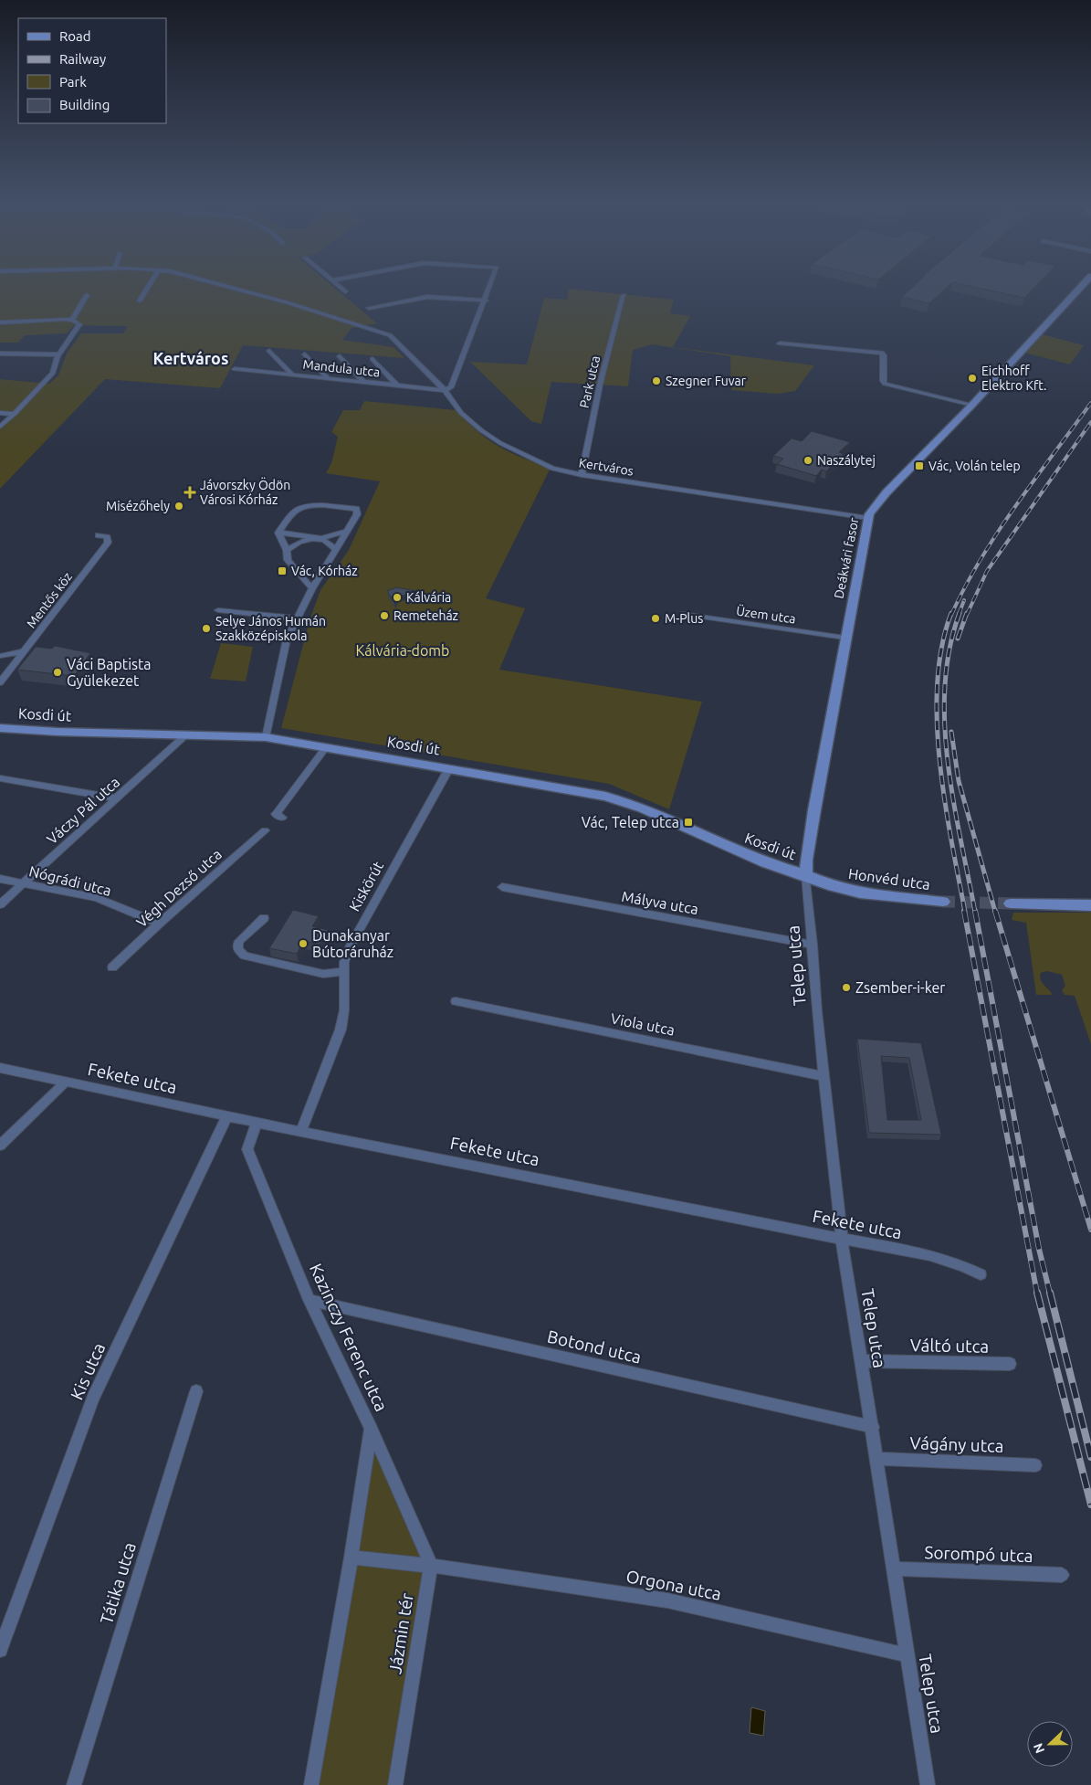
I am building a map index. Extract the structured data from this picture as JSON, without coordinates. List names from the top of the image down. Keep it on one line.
{"streets":{"street":["Mandula utca","Park utca","Kertváros","Deákvári fasor","Mentős köz","Üzem utca","Kosdi út","Váczy Pál utca","Honvéd utca","Nógrádi utca","Kiskörút","Végh Dezső utca","Mályva utca","Telep utca","Viola utca","Fekete utca","Kazinczy Ferenc utca","Váltó utca","Botond utca","Kis utca","Vágány utca","Sorompó utca","Tátika utca","Orgona utca","Jázmin tér"]},"crossings":[["Mandula utca","Kertváros"],["Park utca","Kertváros"],["Kertváros","Deákvári fasor"],["Deákvári fasor","Üzem utca"],["Deákvári fasor","Kosdi út"],["Deákvári fasor","Honvéd utca"],["Deákvári fasor","Telep utca"],["Kosdi út","Váczy Pál utca"],["Kosdi út","Honvéd utca"],["Kosdi út","Kiskörút"],["Kosdi út","Telep utca"],["Váczy Pál utca","Nógrádi utca"],["Honvéd utca","Telep utca"],["Nógrádi utca","Végh Dezső utca"],["Kiskörút","Fekete utca"],["Mályva utca","Telep utca"],["Telep utca","Viola utca"],["Telep utca","Fekete utca"],["Telep utca","Váltó utca"],["Telep utca","Botond utca"],["Telep utca","Vágány utca"],["Telep utca","Sorompó utca"],["Telep utca","Orgona utca"],["Fekete utca","Kazinczy Ferenc utca"],["Fekete utca","Kis utca"],["Kazinczy Ferenc utca","Botond utca"],["Kazinczy Ferenc utca","Orgona utca"],["Kazinczy Ferenc utca","Jázmin tér"],["Orgona utca","Jázmin tér"]],"districts":["Kertváros"],"parks":["Kálvária-domb"],"places":{"other":["Eichhoff Elektro Kft.","Szegner Fuvar","Naszálytej","Misézőhely","Kálvária","Remeteház","M-Plus","Selye János Humán Szakközépiskola","Váci Baptista Gyülekezet","Dunakanyar Bútoráruház","Zsember-i-ker"],"transit":["Vác, Volán telep","Vác, Kórház","Vác, Telep utca"],"health":["Jávorszky Ödön Városi Kórház"]},"legend":["Road","Railway","Park","Building"],"north":"left"}
